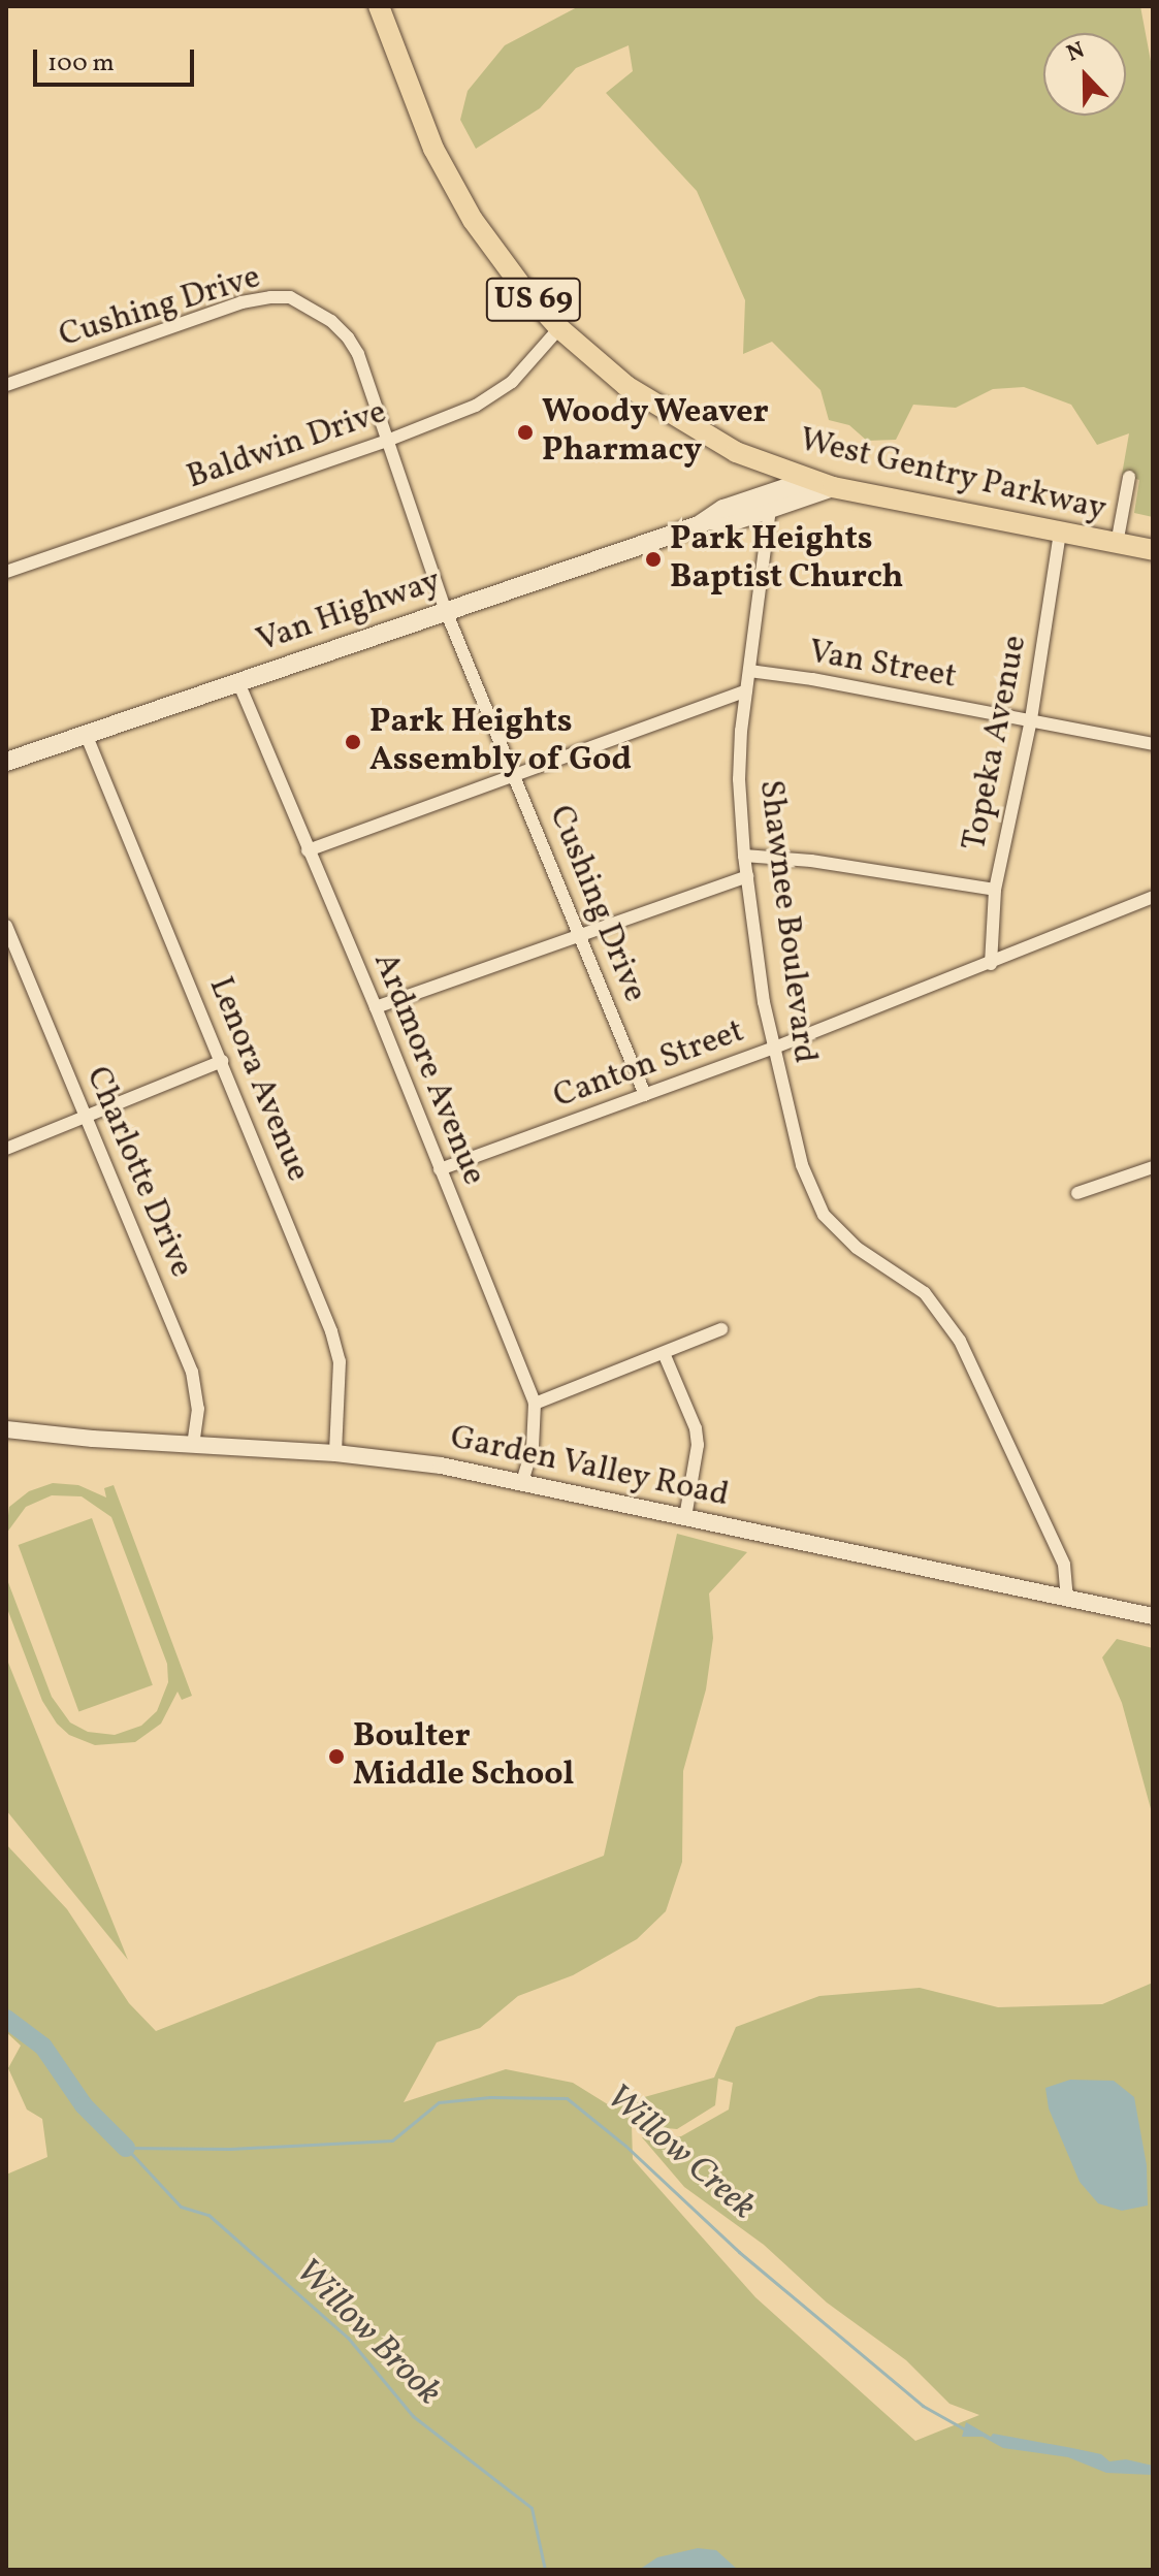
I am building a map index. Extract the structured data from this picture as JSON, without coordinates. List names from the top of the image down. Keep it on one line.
{"streets":{"main road":["US 69","West Gentry Parkway","Van Highway"],"street":["Cushing Drive","Baldwin Drive","Van Street","Topeka Avenue","Shawnee Boulevard","Canton Street","Ardmore Avenue","Lenora Avenue","Charlotte Drive","Garden Valley Road"]},"crossings":[["Cushing Drive","Baldwin Drive"],["Cushing Drive","Van Highway"],["Cushing Drive","Canton Street"],["Baldwin Drive","West Gentry Parkway"],["West Gentry Parkway","Van Highway"],["West Gentry Parkway","Topeka Avenue"],["Van Highway","Shawnee Boulevard"],["Van Highway","Ardmore Avenue"],["Van Highway","Lenora Avenue"],["Van Street","Topeka Avenue"],["Van Street","Shawnee Boulevard"],["Topeka Avenue","Canton Street"],["Shawnee Boulevard","Canton Street"],["Shawnee Boulevard","Garden Valley Road"],["Canton Street","Ardmore Avenue"],["Ardmore Avenue","Garden Valley Road"],["Lenora Avenue","Garden Valley Road"],["Charlotte Drive","Garden Valley Road"]],"water":["Willow Creek","Willow Brook"],"places":["Woody Weaver Pharmacy","Park Heights Baptist Church","Park Heights Assembly of God","Boulter Middle School"],"scale_bar":"100 m","north":"top"}
